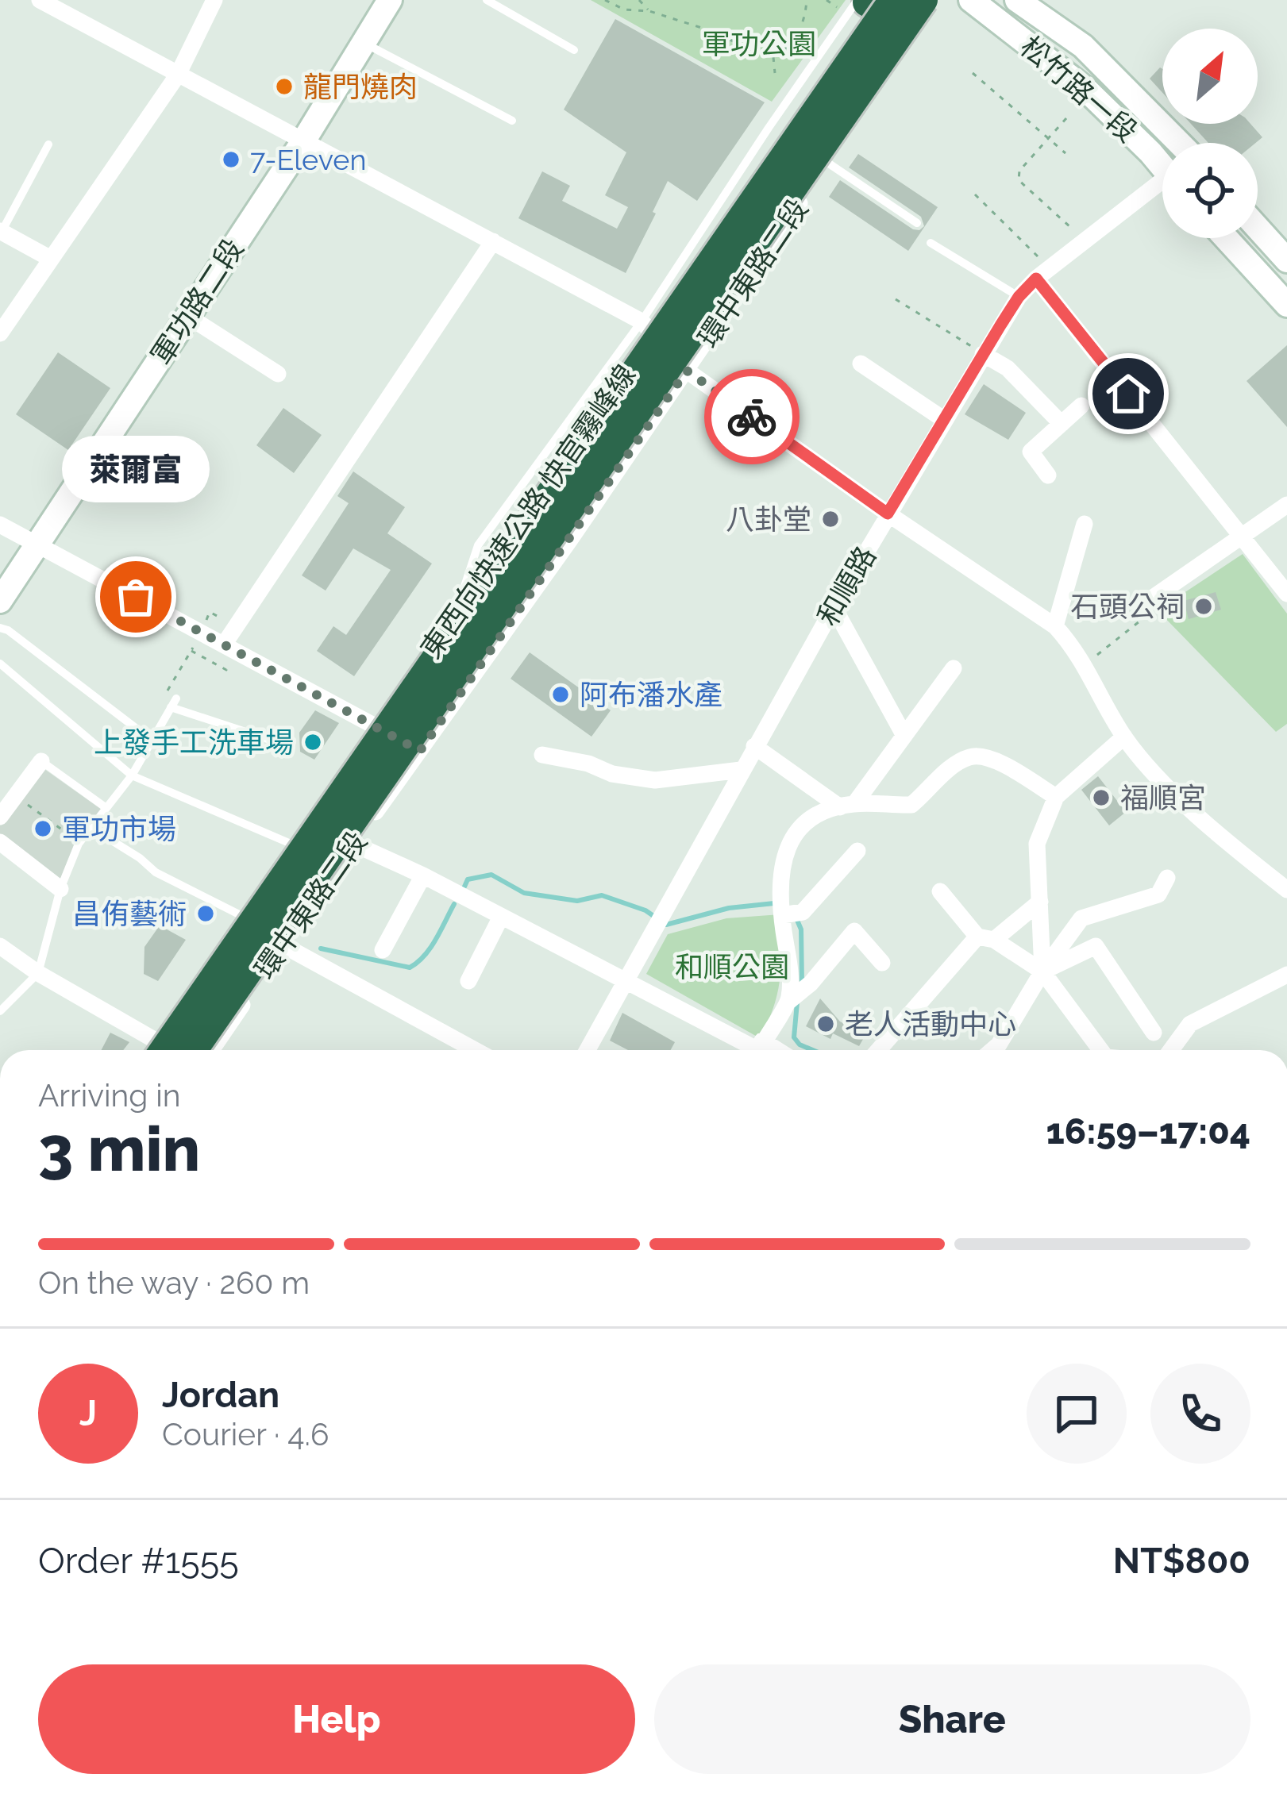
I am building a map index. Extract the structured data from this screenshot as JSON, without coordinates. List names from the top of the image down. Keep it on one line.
{"streets":{"highway":["東西向快速公路 快官霧峰線"],"main road":["松竹路一段","軍功路二段"],"street":["環中東路二段","和順路"]},"parks":["軍功公園","和順公園"],"places":["龍門燒肉","7-Eleven","八卦堂","萊爾富","石頭公祠","阿布潘水產","上發手工洗車場","福順宮","軍功市場","昌侑藝術","老人活動中心"],"north":"top right","page":{"bubble":"萊爾富","heading":["3 min","Arriving in","16:59–17:04"],"panel":["Jordan","Courier · 4.6","Order #1555","NT$800"],"bar":"On the way · 260 m","round":"J","buttons":["Help","Share"]}}
